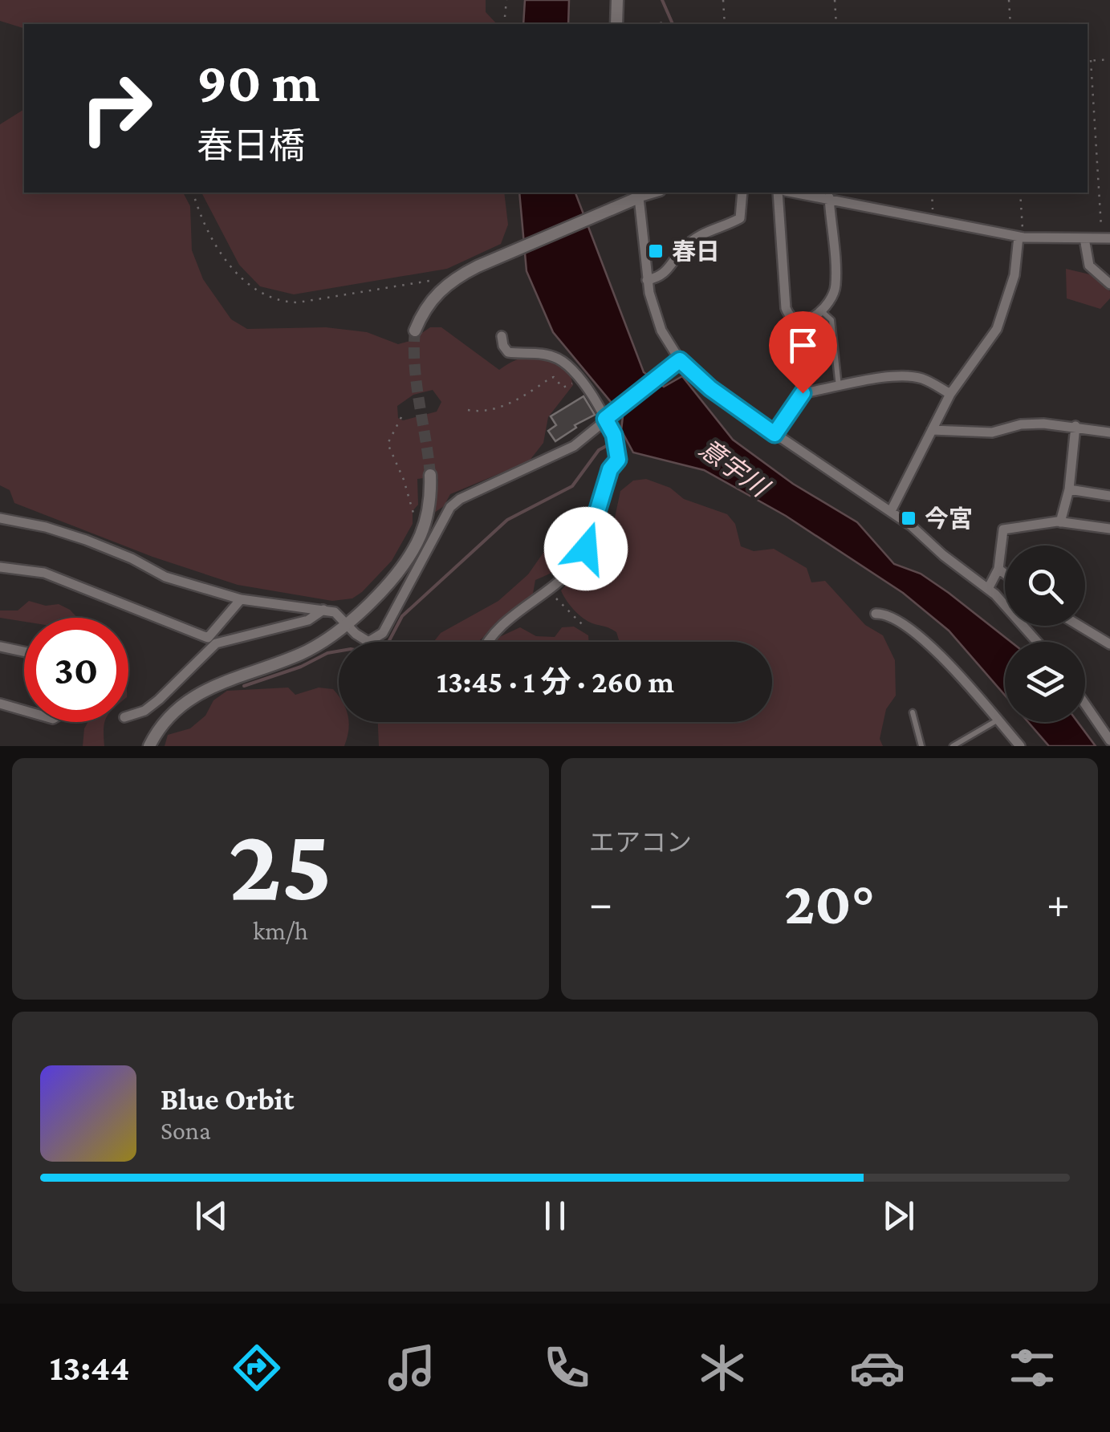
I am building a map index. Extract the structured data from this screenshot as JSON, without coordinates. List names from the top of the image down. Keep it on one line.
{"water":["意宇川"],"places":{"transit":["春日","今宮"]},"page":{"turn":["90 m","春日橋"],"limit":"30","trip":"13:45 · 1 分 · 260 m","tile":[["25","km/h"],"エアコン"],"heat":["−","20°","+"],"song":["Blue Orbit","Sona"],"tabs":"13:44"}}
